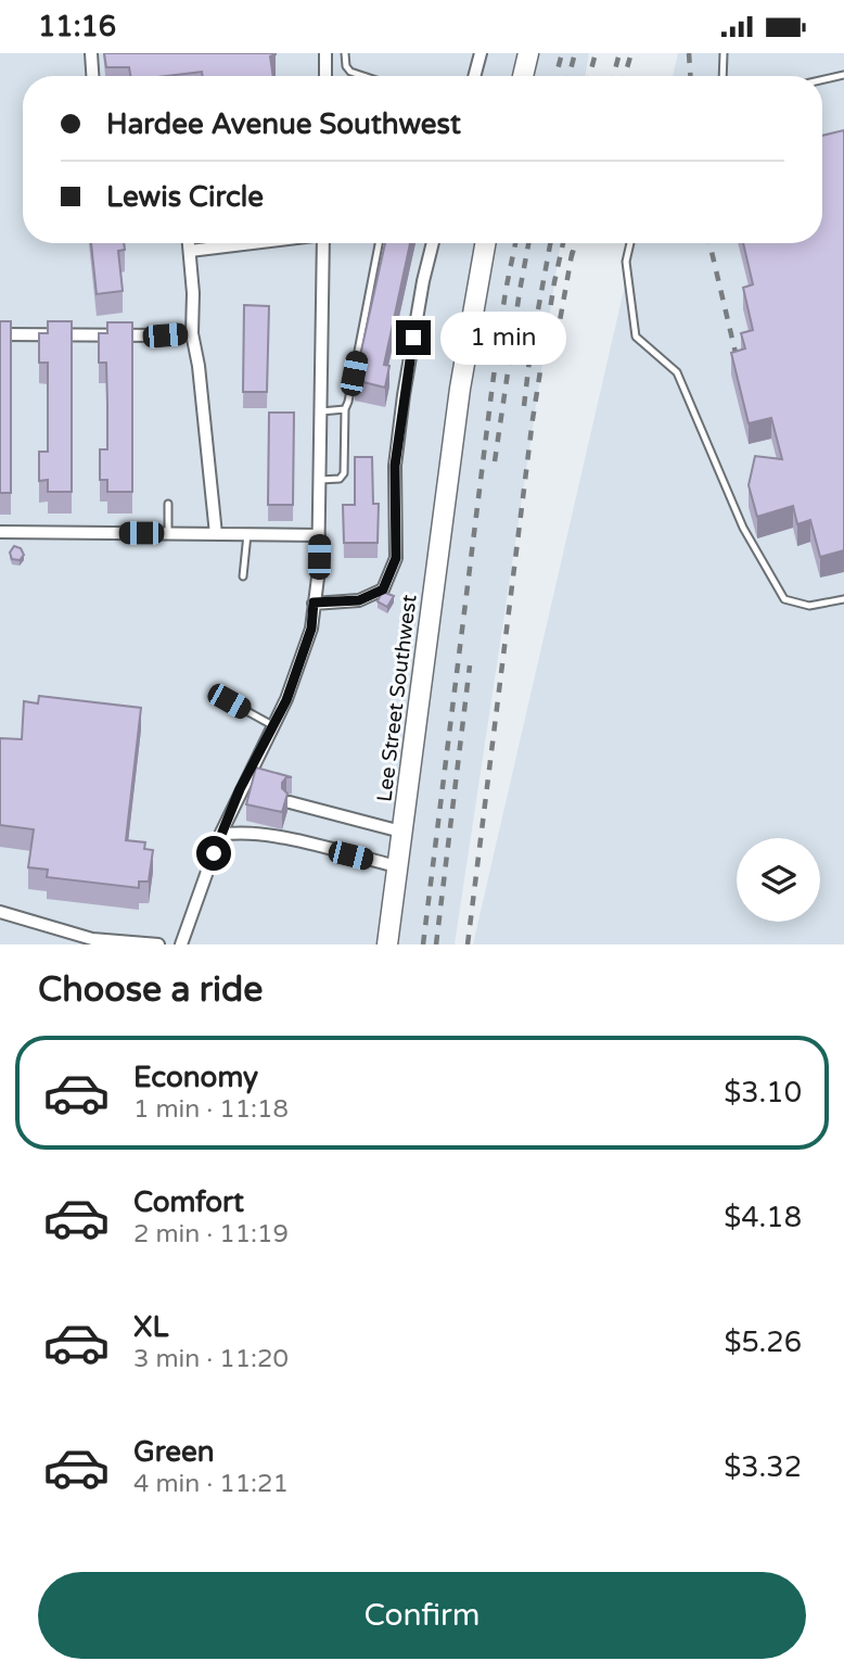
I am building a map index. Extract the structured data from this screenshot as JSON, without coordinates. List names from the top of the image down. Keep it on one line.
{"streets":{"main road":["Lee Street Southwest"]},"page":{"status":"11:16","banner":["Hardee Avenue Southwest","Lewis Circle"],"bubble":"1 min","heading":"Choose a ride","list":[{"name":"Economy","note":"1 min · 11:18","value":"$3.10"},{"name":"Comfort","note":"2 min · 11:19","value":"$4.18"},{"name":"XL","note":"3 min · 11:20","value":"$5.26"},{"name":"Green","note":"4 min · 11:21","value":"$3.32"}],"buttons":"Confirm"}}
